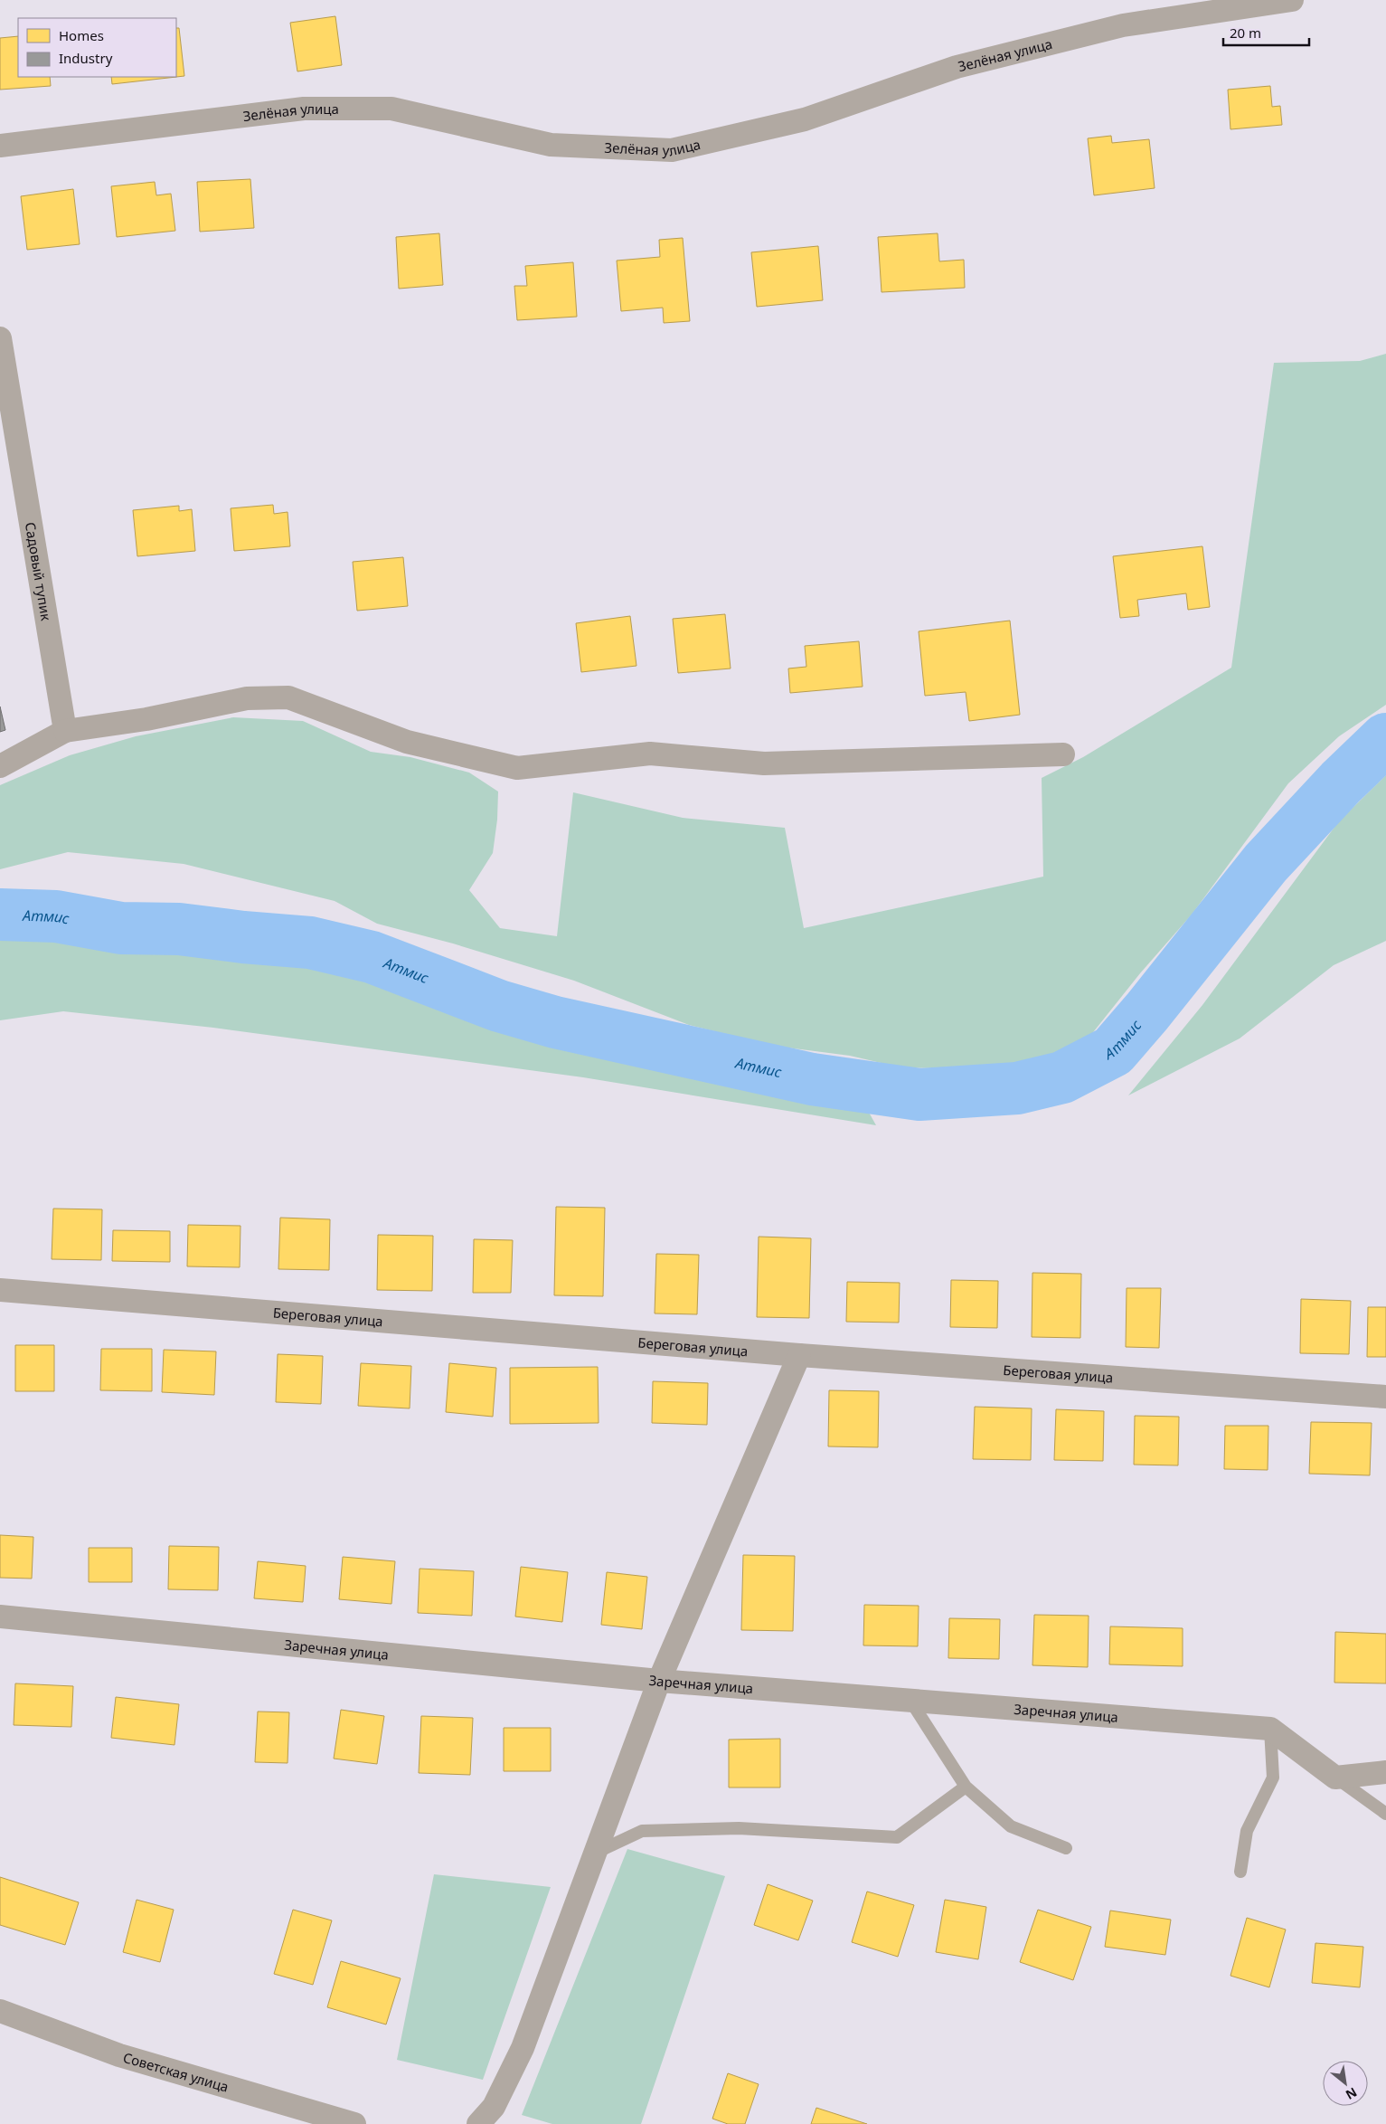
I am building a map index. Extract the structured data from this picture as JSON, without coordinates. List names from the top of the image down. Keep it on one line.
{"streets":{"street":["Зелёная улица","Садовый тупик","Береговая улица","Заречная улица","Советская улица"]},"water":["Атмис"],"legend":["Homes","Industry"],"scale_bar":"20 m","north":"bottom right"}
